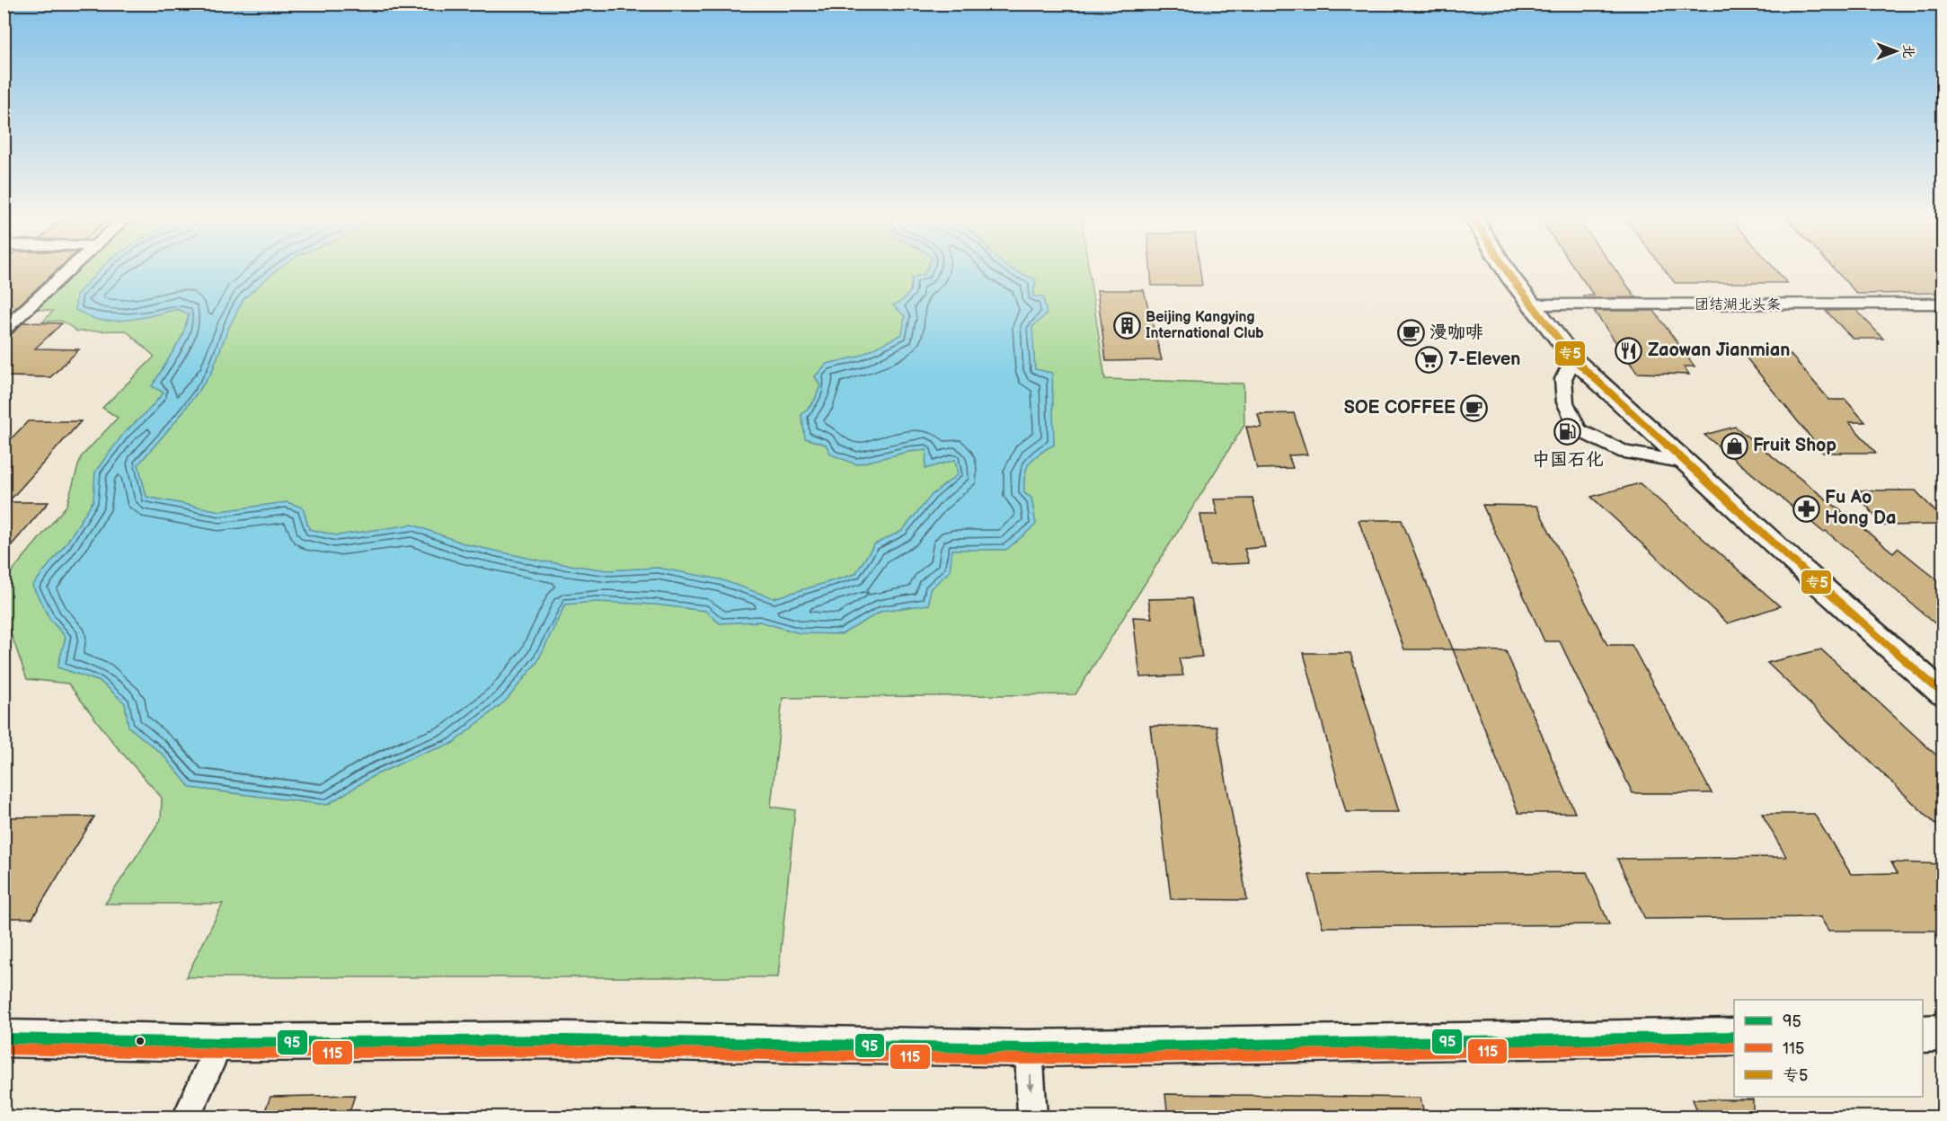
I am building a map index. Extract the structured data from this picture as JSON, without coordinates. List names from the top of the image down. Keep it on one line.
{"streets":{"street":["团结湖北头条"]},"places":{"building":["Beijing Kangying International Club"],"cafe":["漫咖啡","SOE COFFEE"],"restaurant":["Zaowan Jianmian"],"supermarket":["7-Eleven"],"fuel station":["中国石化"],"shop":["Fruit Shop"],"pharmacy":["Fu Ao Hong Da"]},"lines":["transit line 专5","transit line 95","transit line 115"],"legend":["95","115","专5"],"north":"right"}
